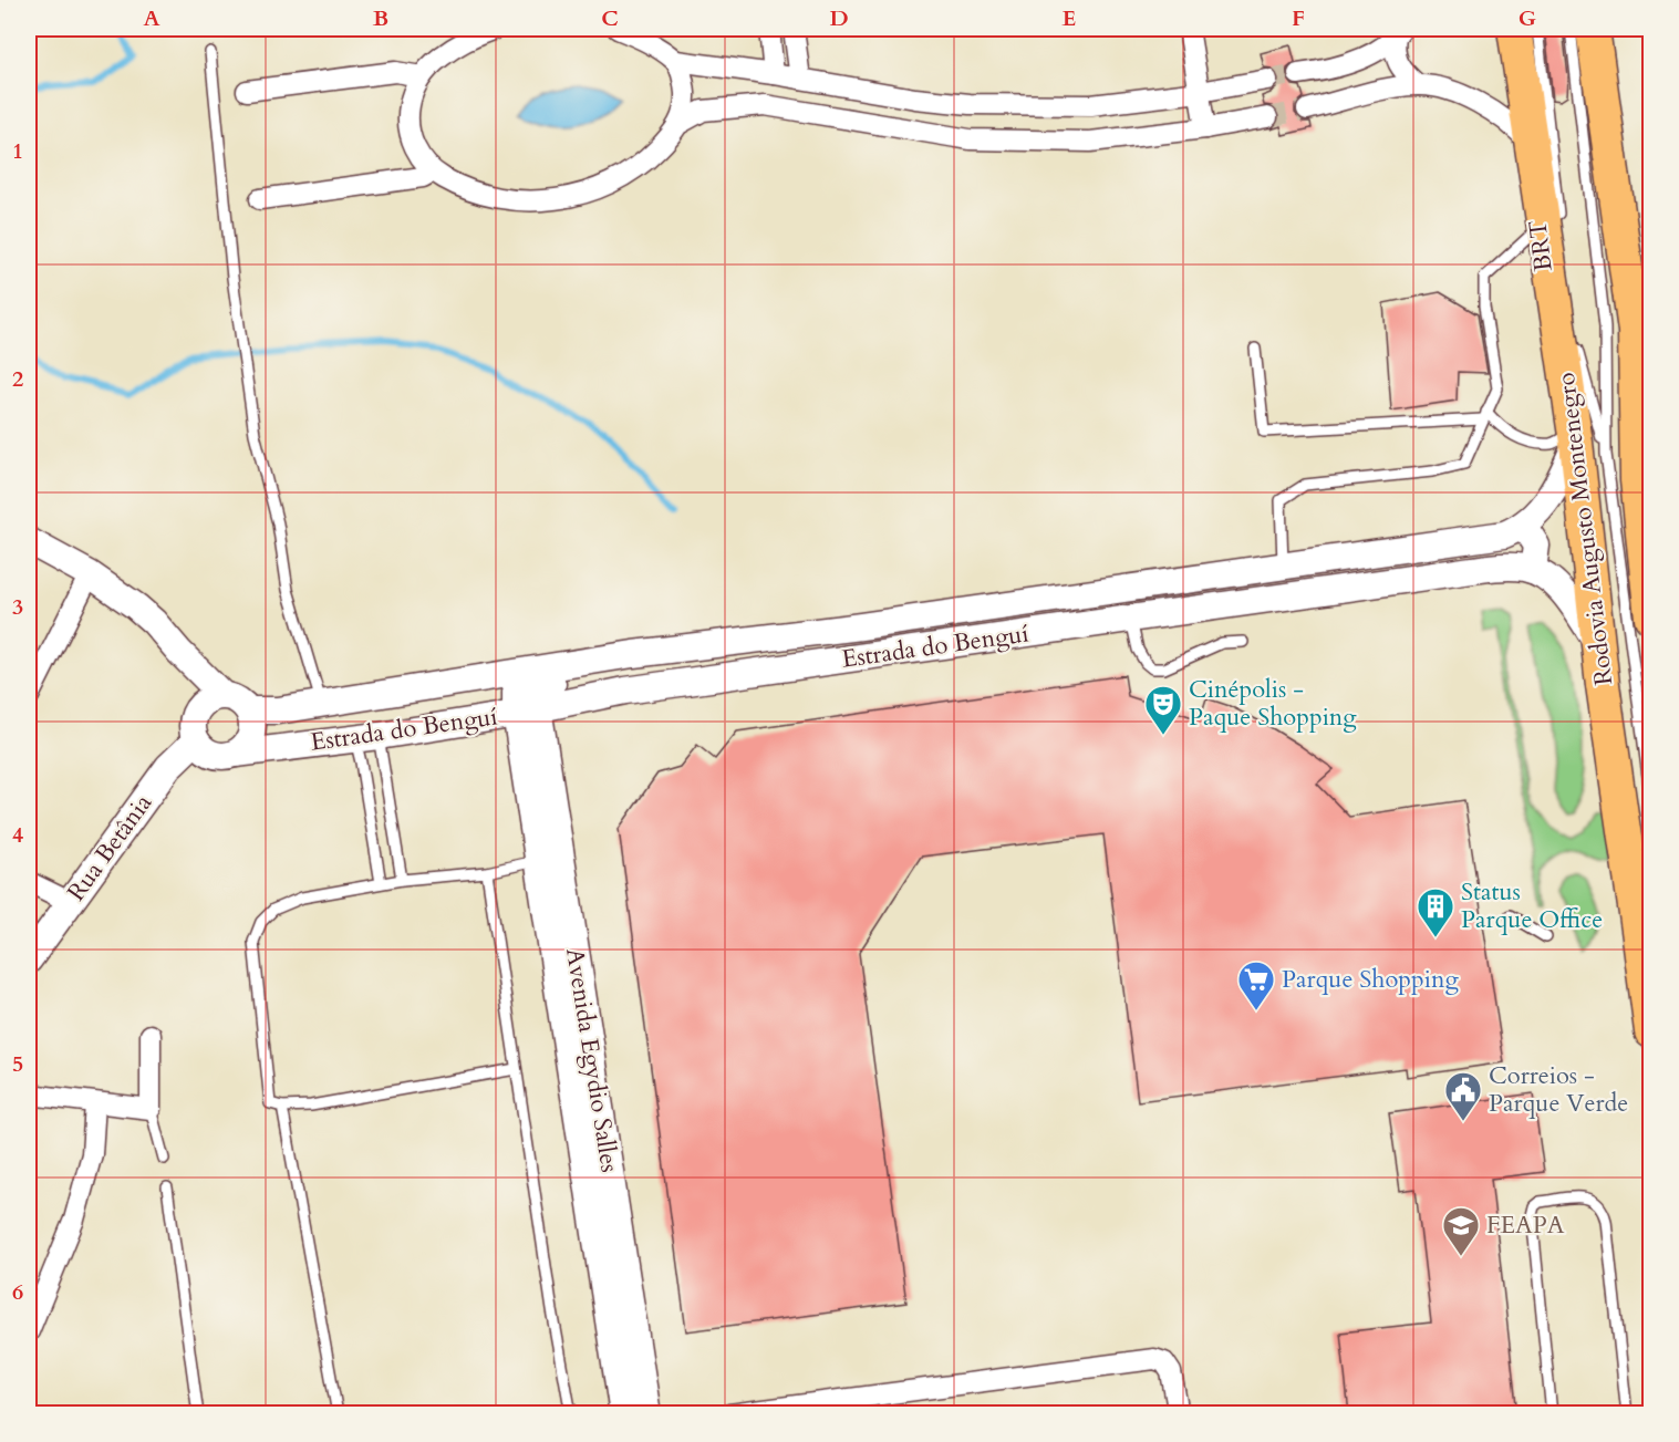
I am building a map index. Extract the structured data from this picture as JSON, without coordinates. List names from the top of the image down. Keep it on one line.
{"streets":{"main road":["Rodovia Augusto Montenegro"],"street":["Estrada do Benguí","Rua Betânia","Avenida Egydio Salles"],"lane":["BRT"]},"crossings":[["BRT","Rodovia Augusto Montenegro"],["Rodovia Augusto Montenegro","Estrada do Benguí"],["Estrada do Benguí","Rua Betânia"],["Estrada do Benguí","Avenida Egydio Salles"]],"places":{"theatre":["Cinépolis - Paque Shopping"],"building":["Status Parque Office"],"supermarket":["Parque Shopping"],"public building":["Correios - Parque Verde"],"school or university":["FEAPA"]},"grid":{"columns":["A","B","C","D","E","F","G"],"rows":["1","2","3","4","5","6"]}}
